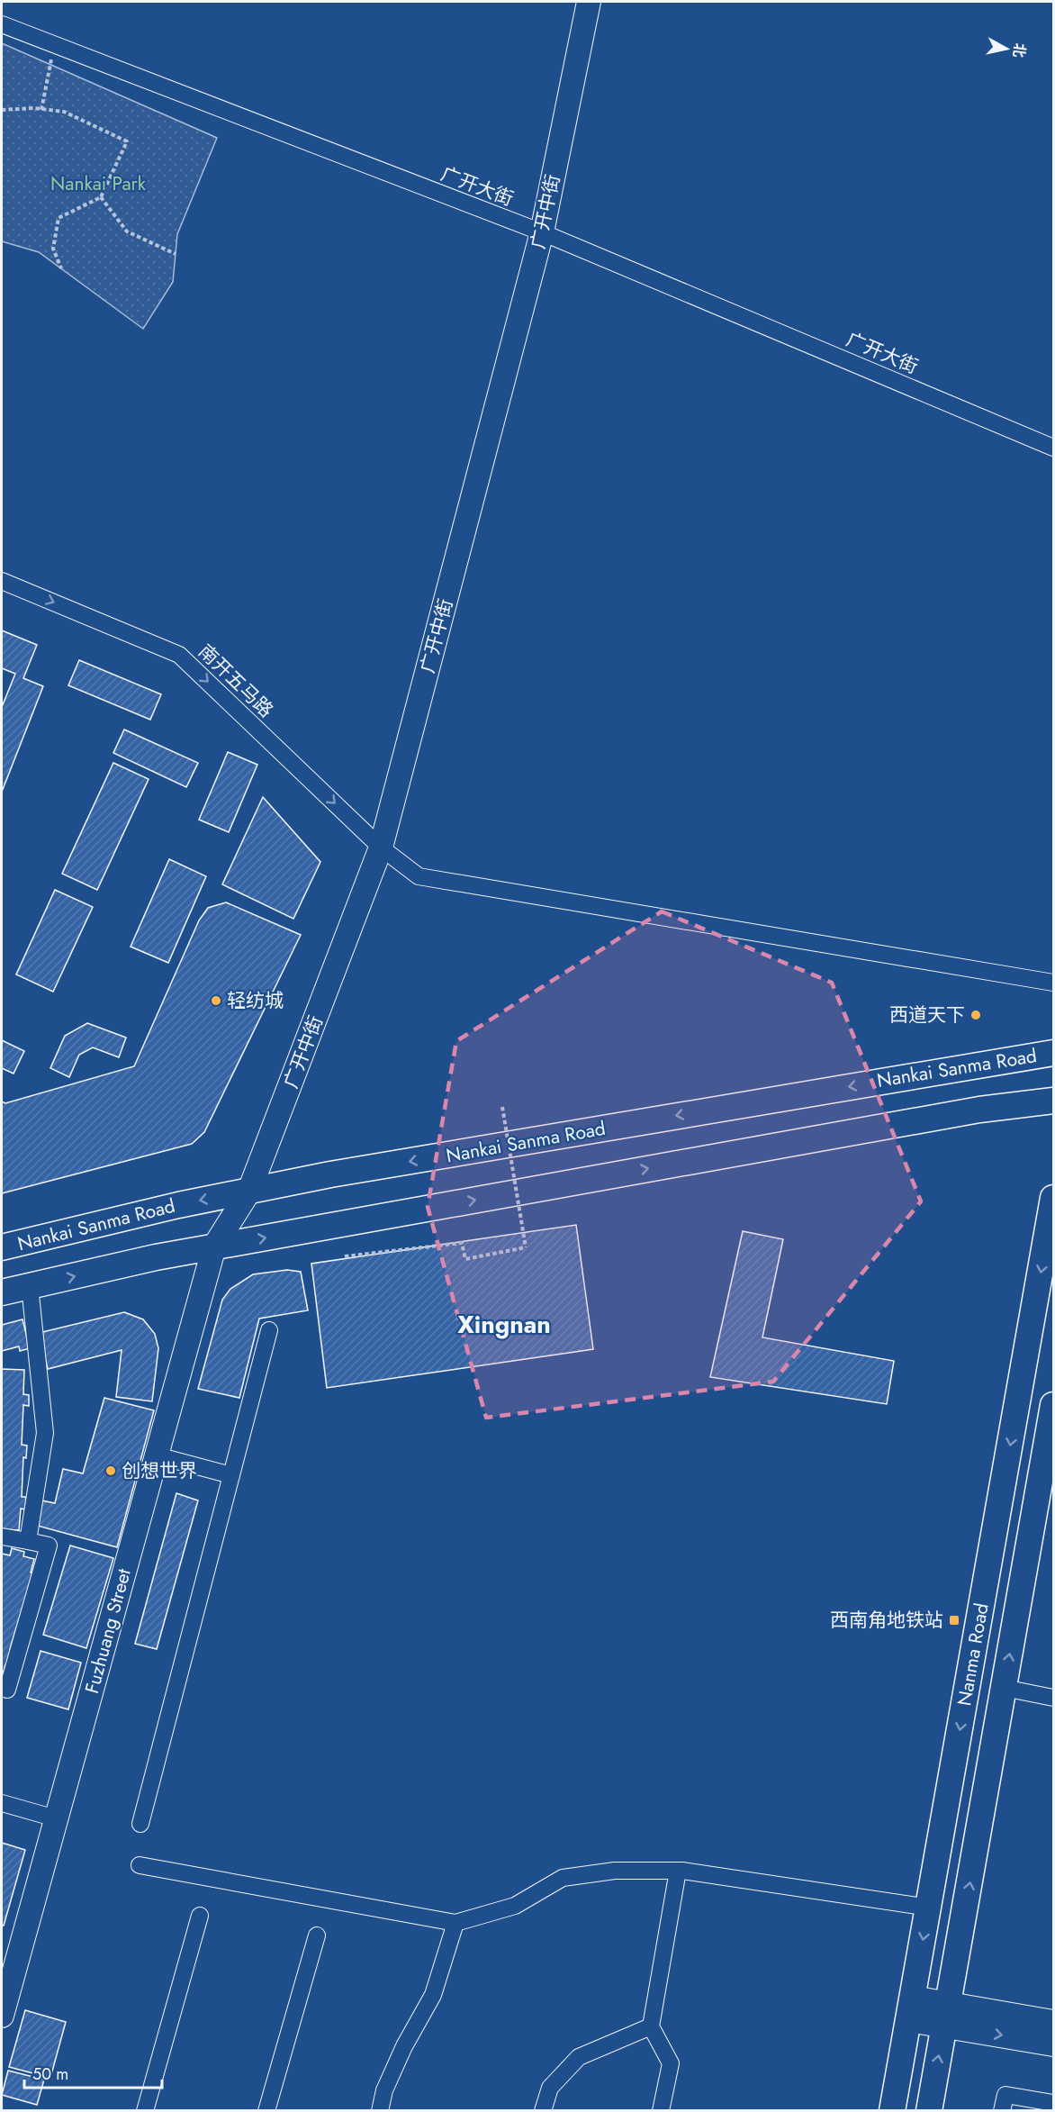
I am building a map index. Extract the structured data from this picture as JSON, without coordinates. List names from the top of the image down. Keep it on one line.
{"streets":{"main road":["Nankai Sanma Road","Nanma Road"],"street":["广开大街","广开中街","南开五马路","Fuzhuang Street"]},"crossings":[["广开大街","广开中街"],["广开中街","南开五马路"],["广开中街","Nankai Sanma Road"],["广开中街","Fuzhuang Street"]],"one_way":["南开五马路"],"districts":["Xingnan"],"parks":["Nankai Park"],"places":{"other":["轻纺城","西道天下","创想世界"],"transit":["西南角地铁站"]},"scale_bar":"50 m","north":"right"}
